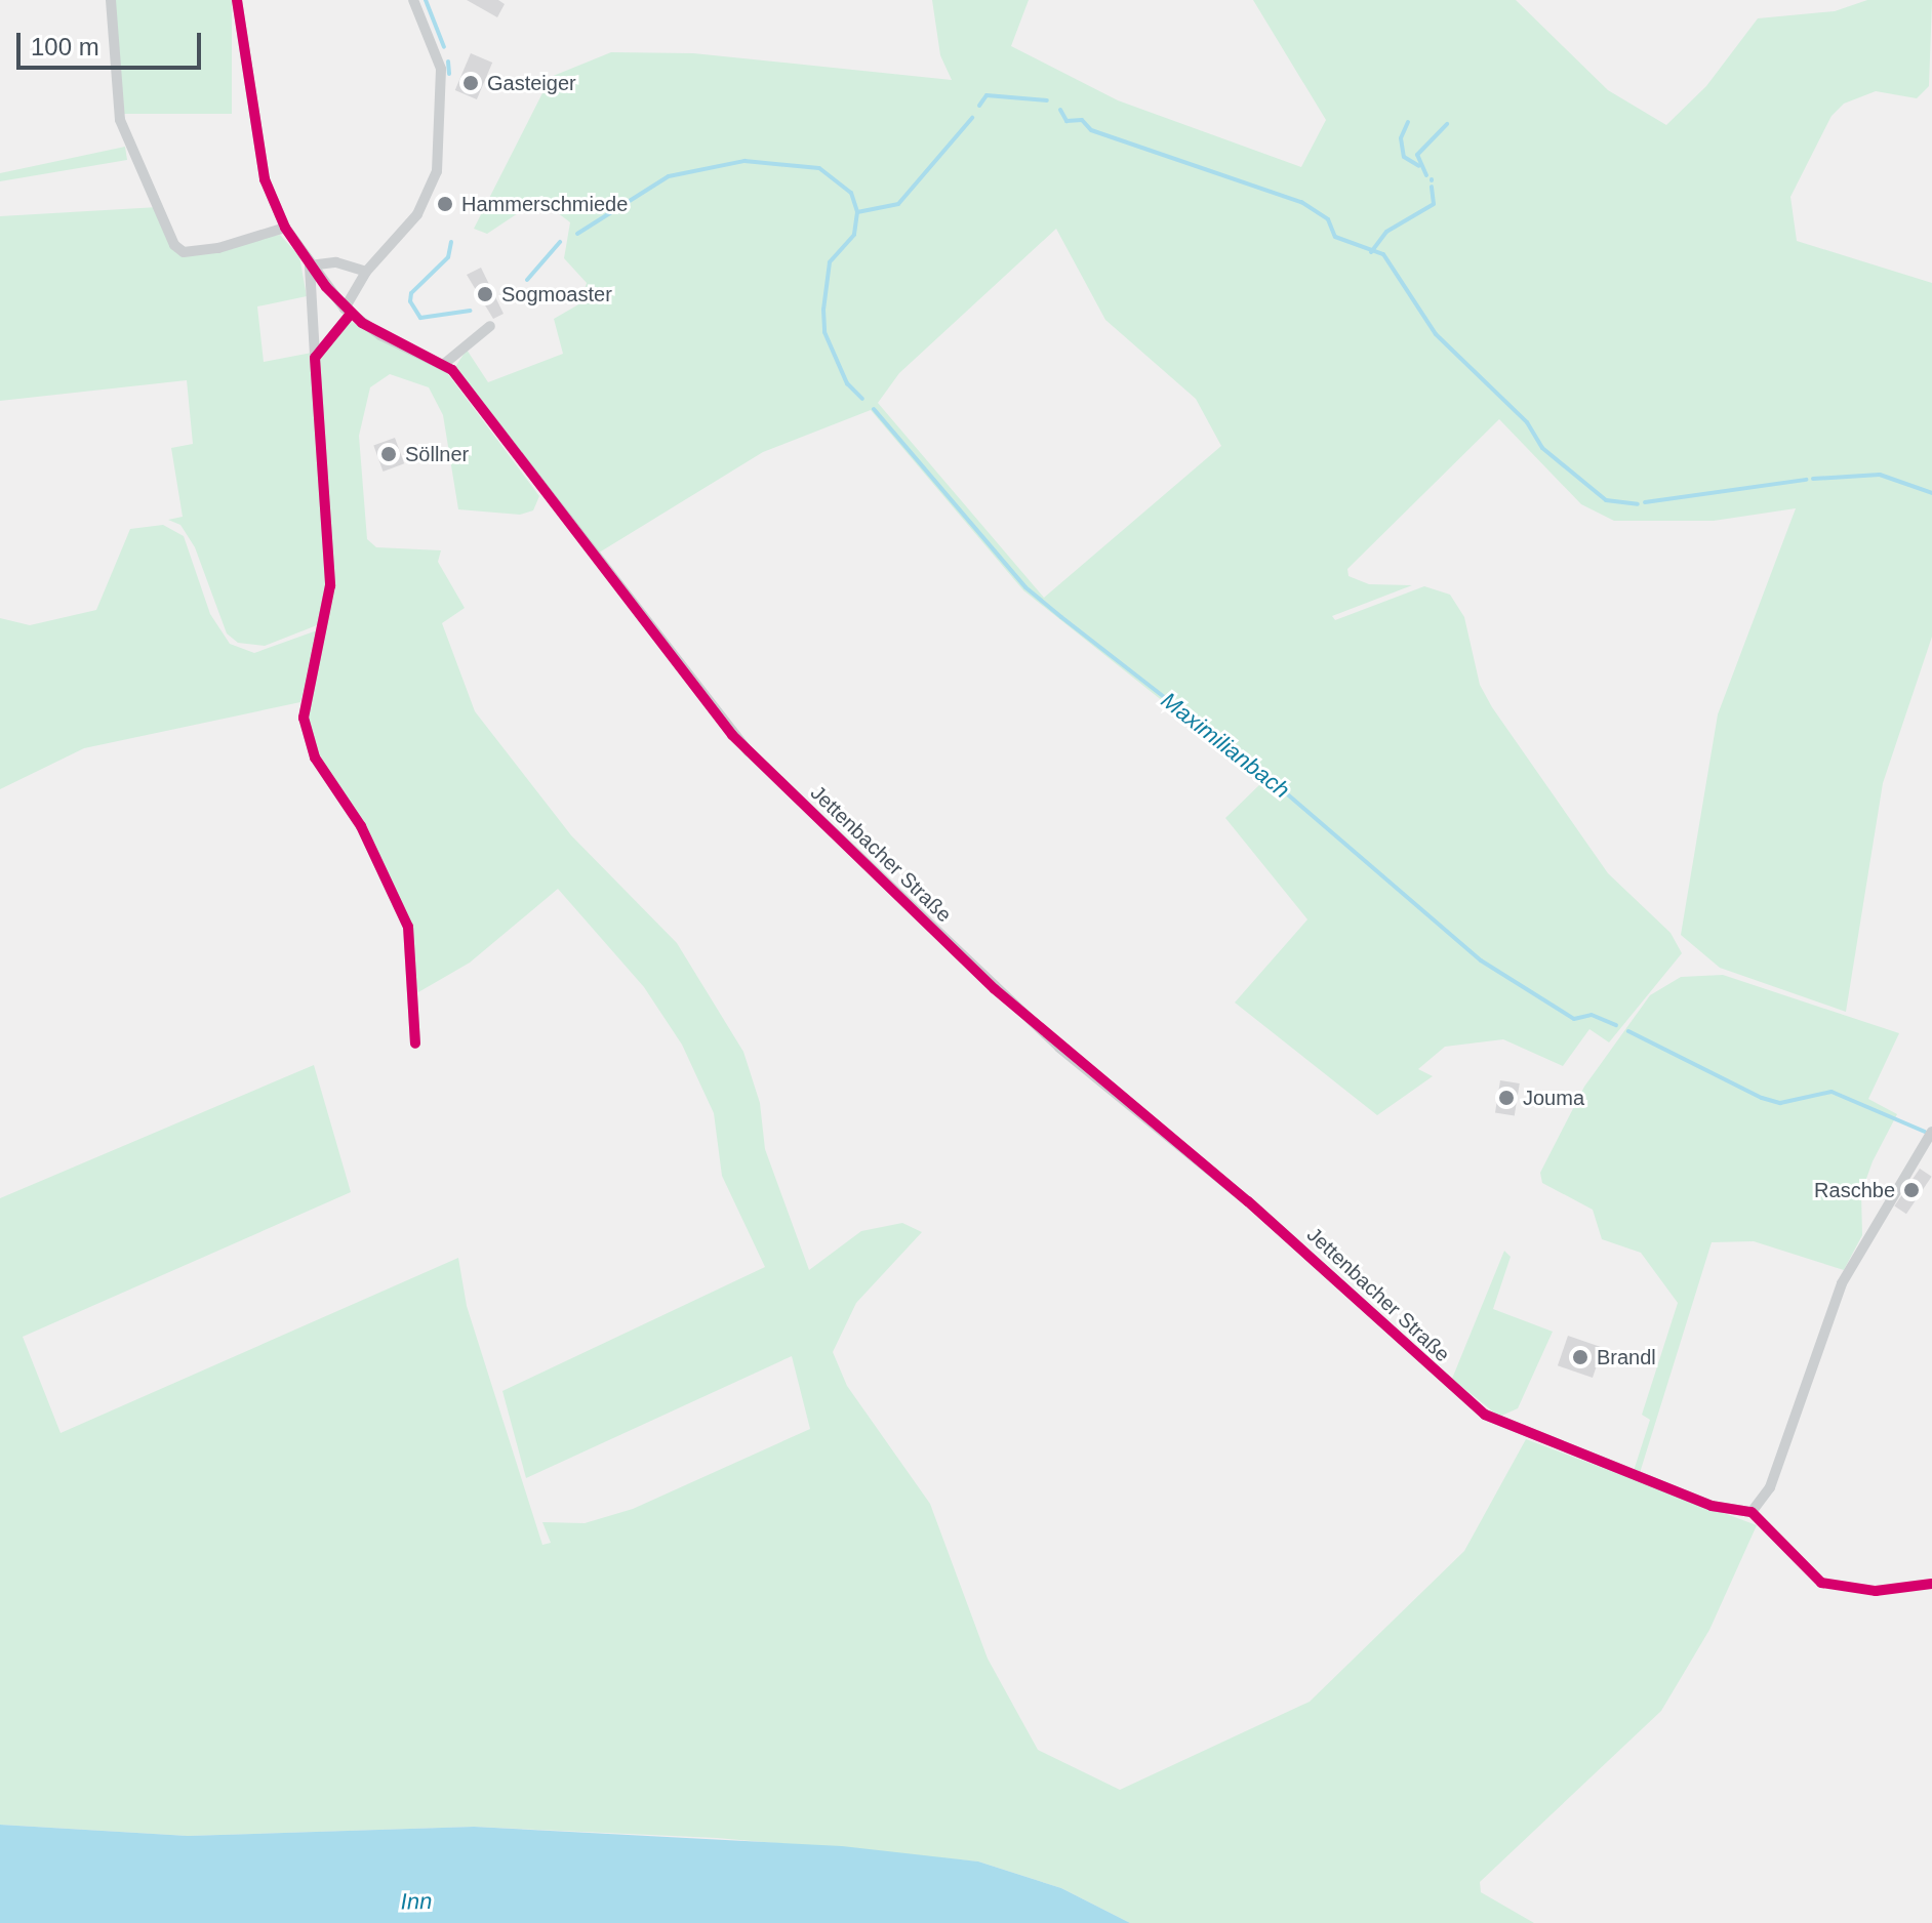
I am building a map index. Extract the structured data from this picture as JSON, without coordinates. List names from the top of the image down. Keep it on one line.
{"streets":{"street":["Jettenbacher Straße"]},"water":["Maximilianbach","Inn"],"places":["Gasteiger","Hammerschmiede","Sogmoaster","Söllner","Jouma","Raschbe","Brandl"],"scale_bar":"100 m"}
